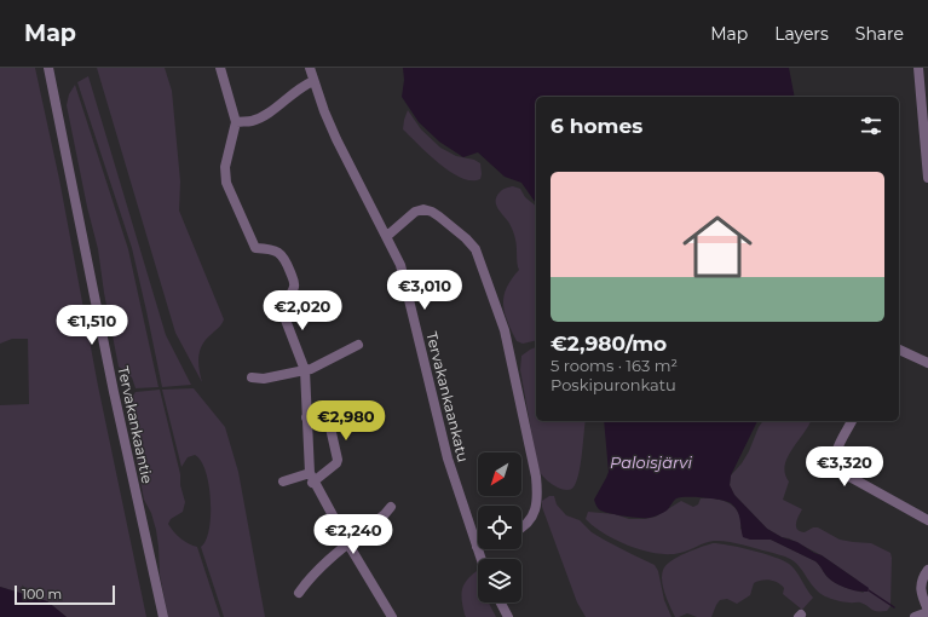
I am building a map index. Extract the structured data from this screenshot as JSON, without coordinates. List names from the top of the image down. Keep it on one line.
{"streets":{"street":["Tervakankaankatu","Tervakankaantie"]},"water":["Paloisjärvi"],"scale_bar":"100 m","north":"bottom left","page":{"header":"Map","nav":["Map","Layers","Share"],"heading":"6 homes","list":[{"name":"€2,980/mo","note":"5 rooms · 163 m² · Poskipuronkatu"}],"price":["€3,010","€2,020","€1,510","€2,980","€3,320","€2,240"],"scale":"100 m"}}
